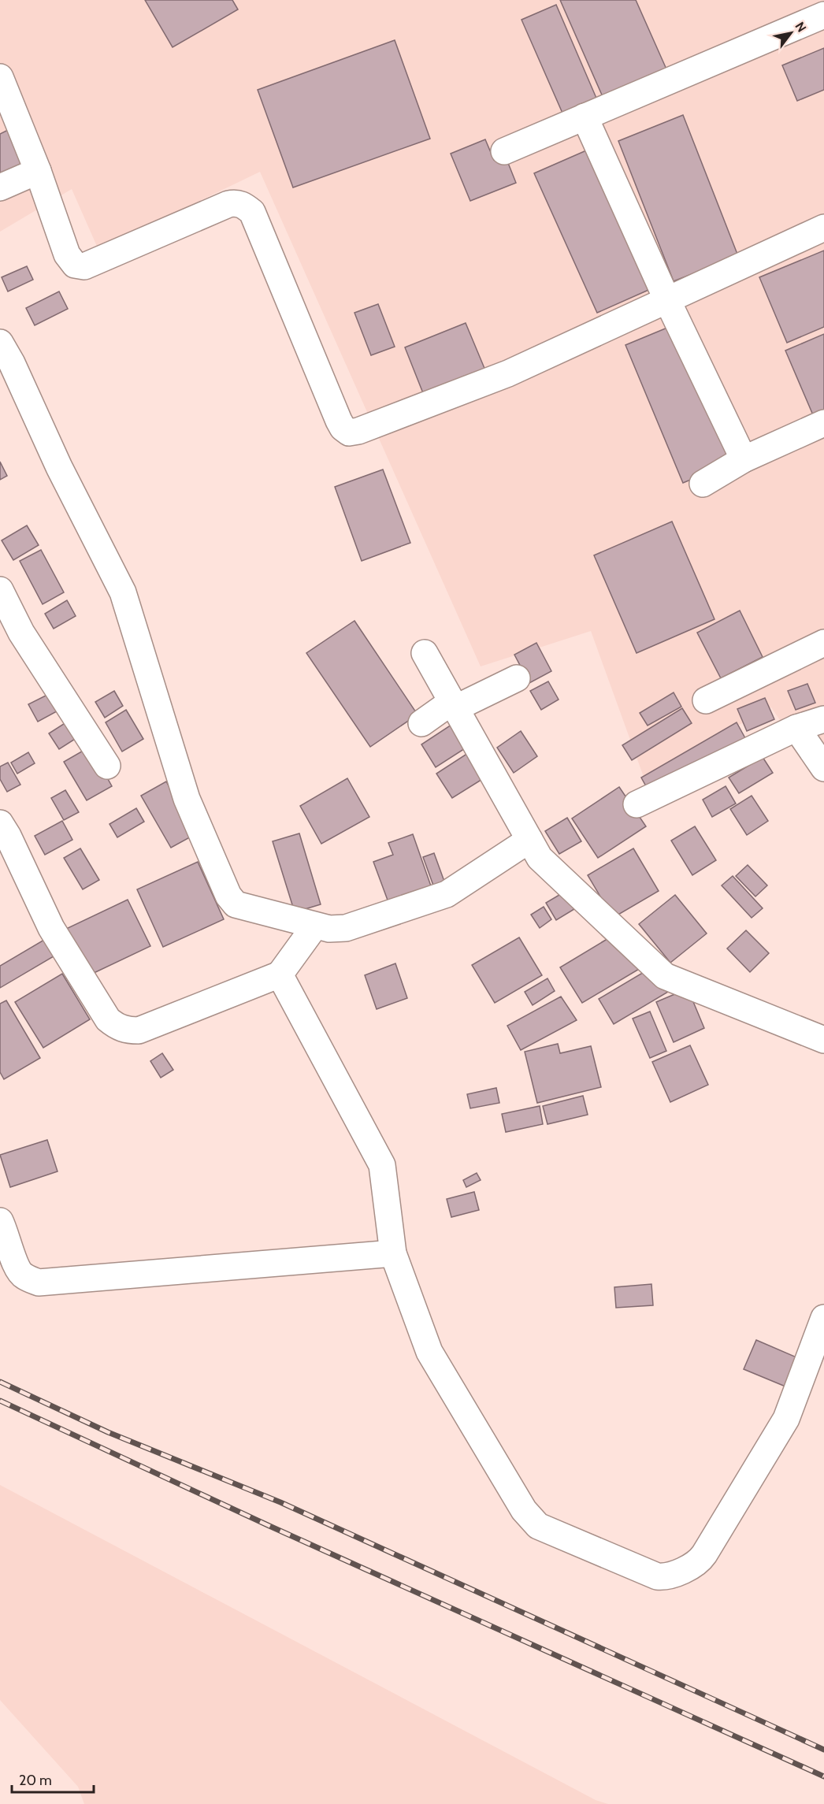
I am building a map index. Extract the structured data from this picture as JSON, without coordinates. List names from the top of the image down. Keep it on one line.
{"scale_bar":"20 m","north":"top right"}
